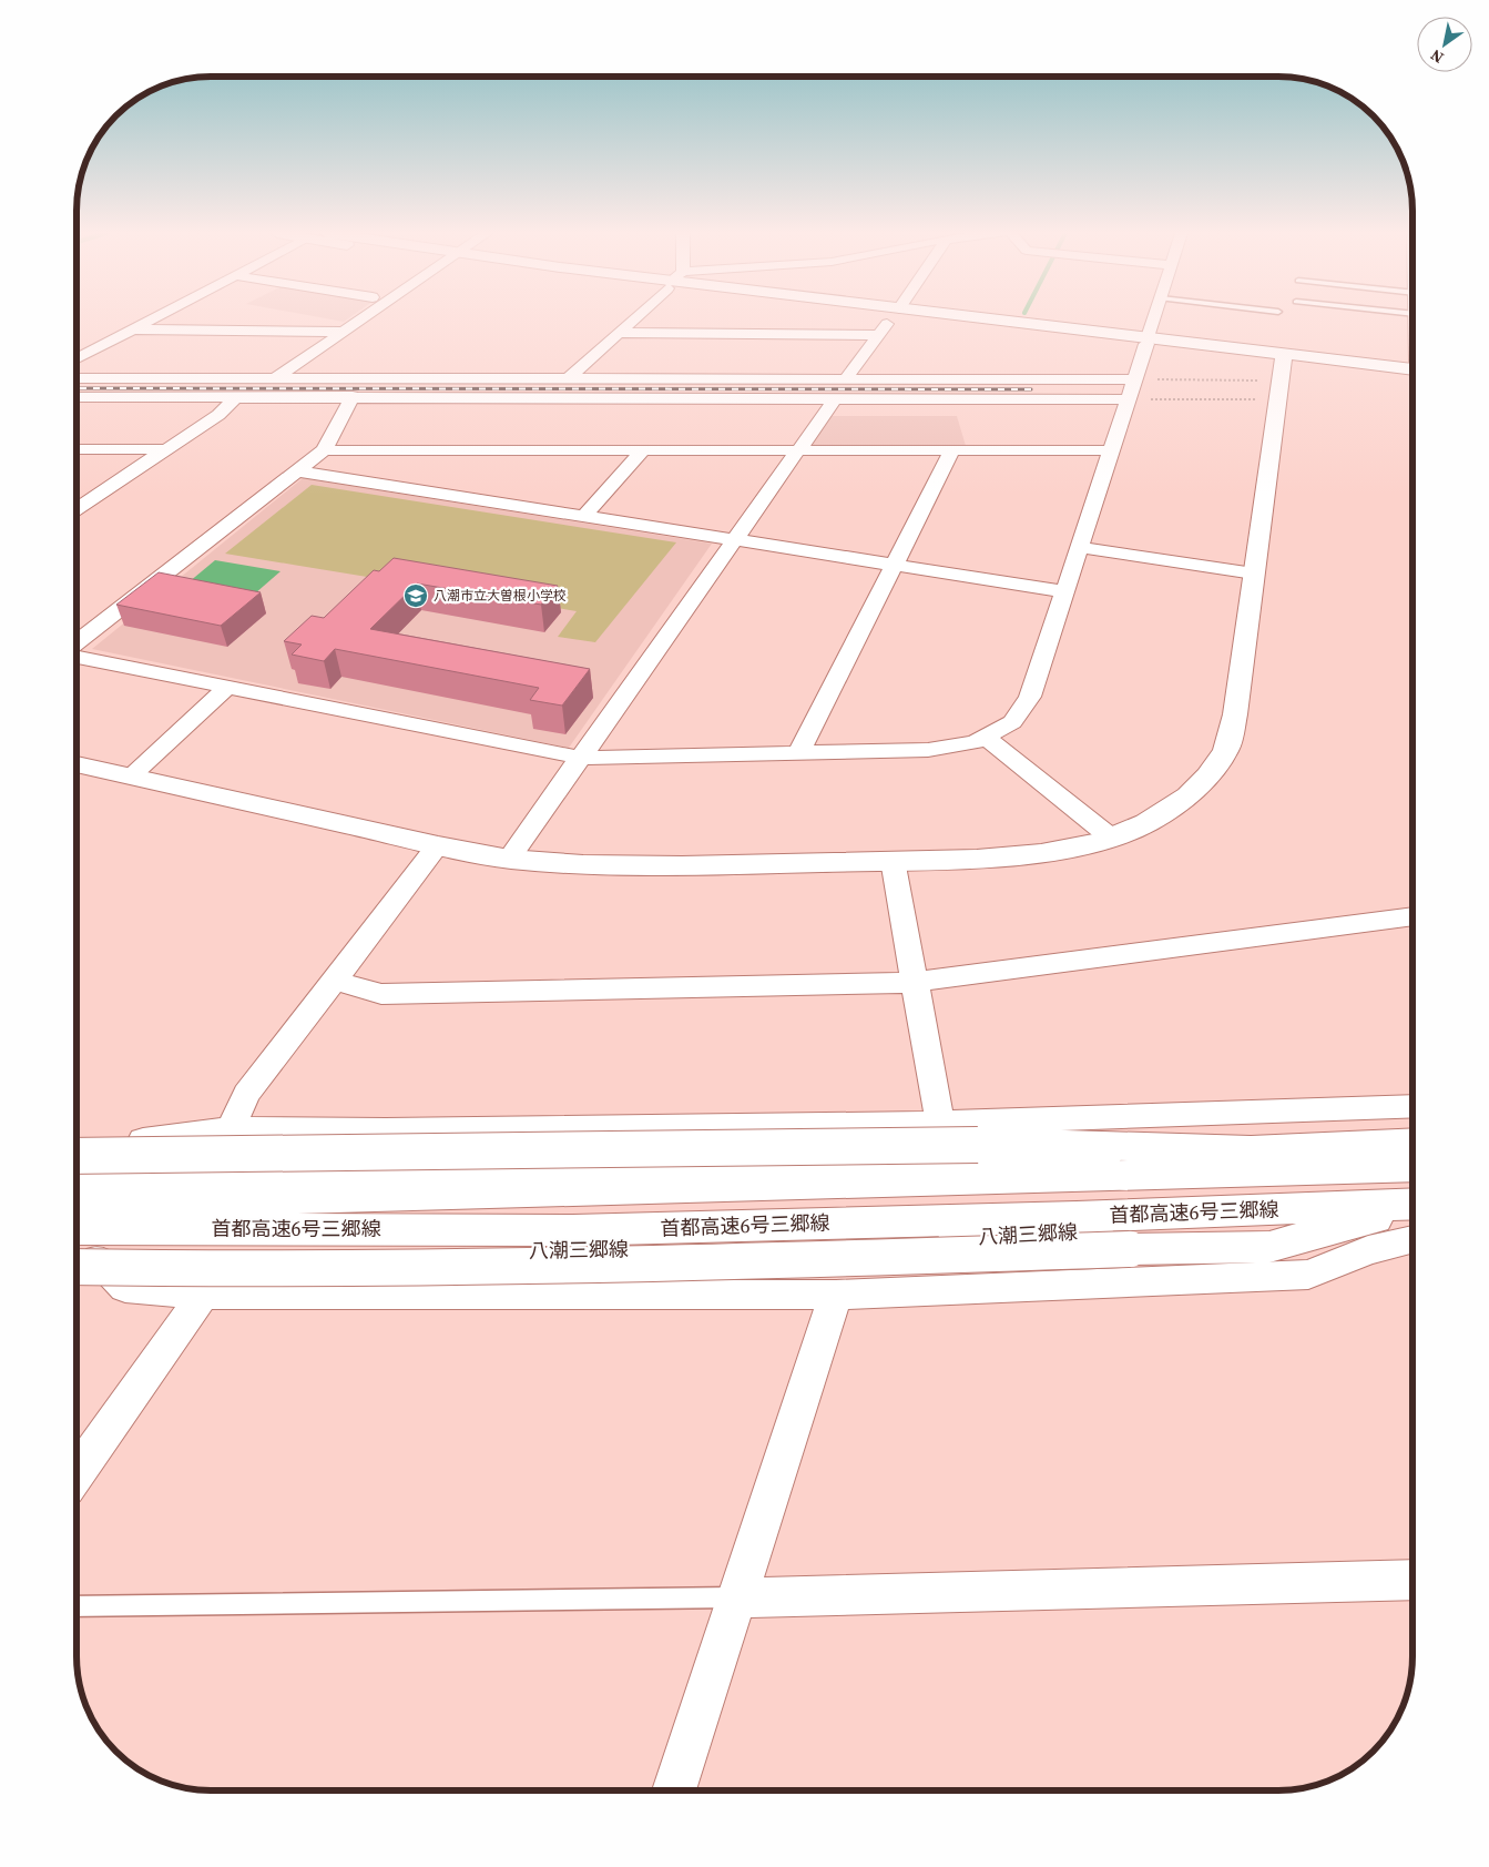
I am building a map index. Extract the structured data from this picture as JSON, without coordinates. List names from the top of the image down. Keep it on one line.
{"streets":{"main road":["首都高速6号三郷線","八潮三郷線"]},"places":{"school or university":["八潮市立大曽根小学校"]},"north":"bottom left"}
